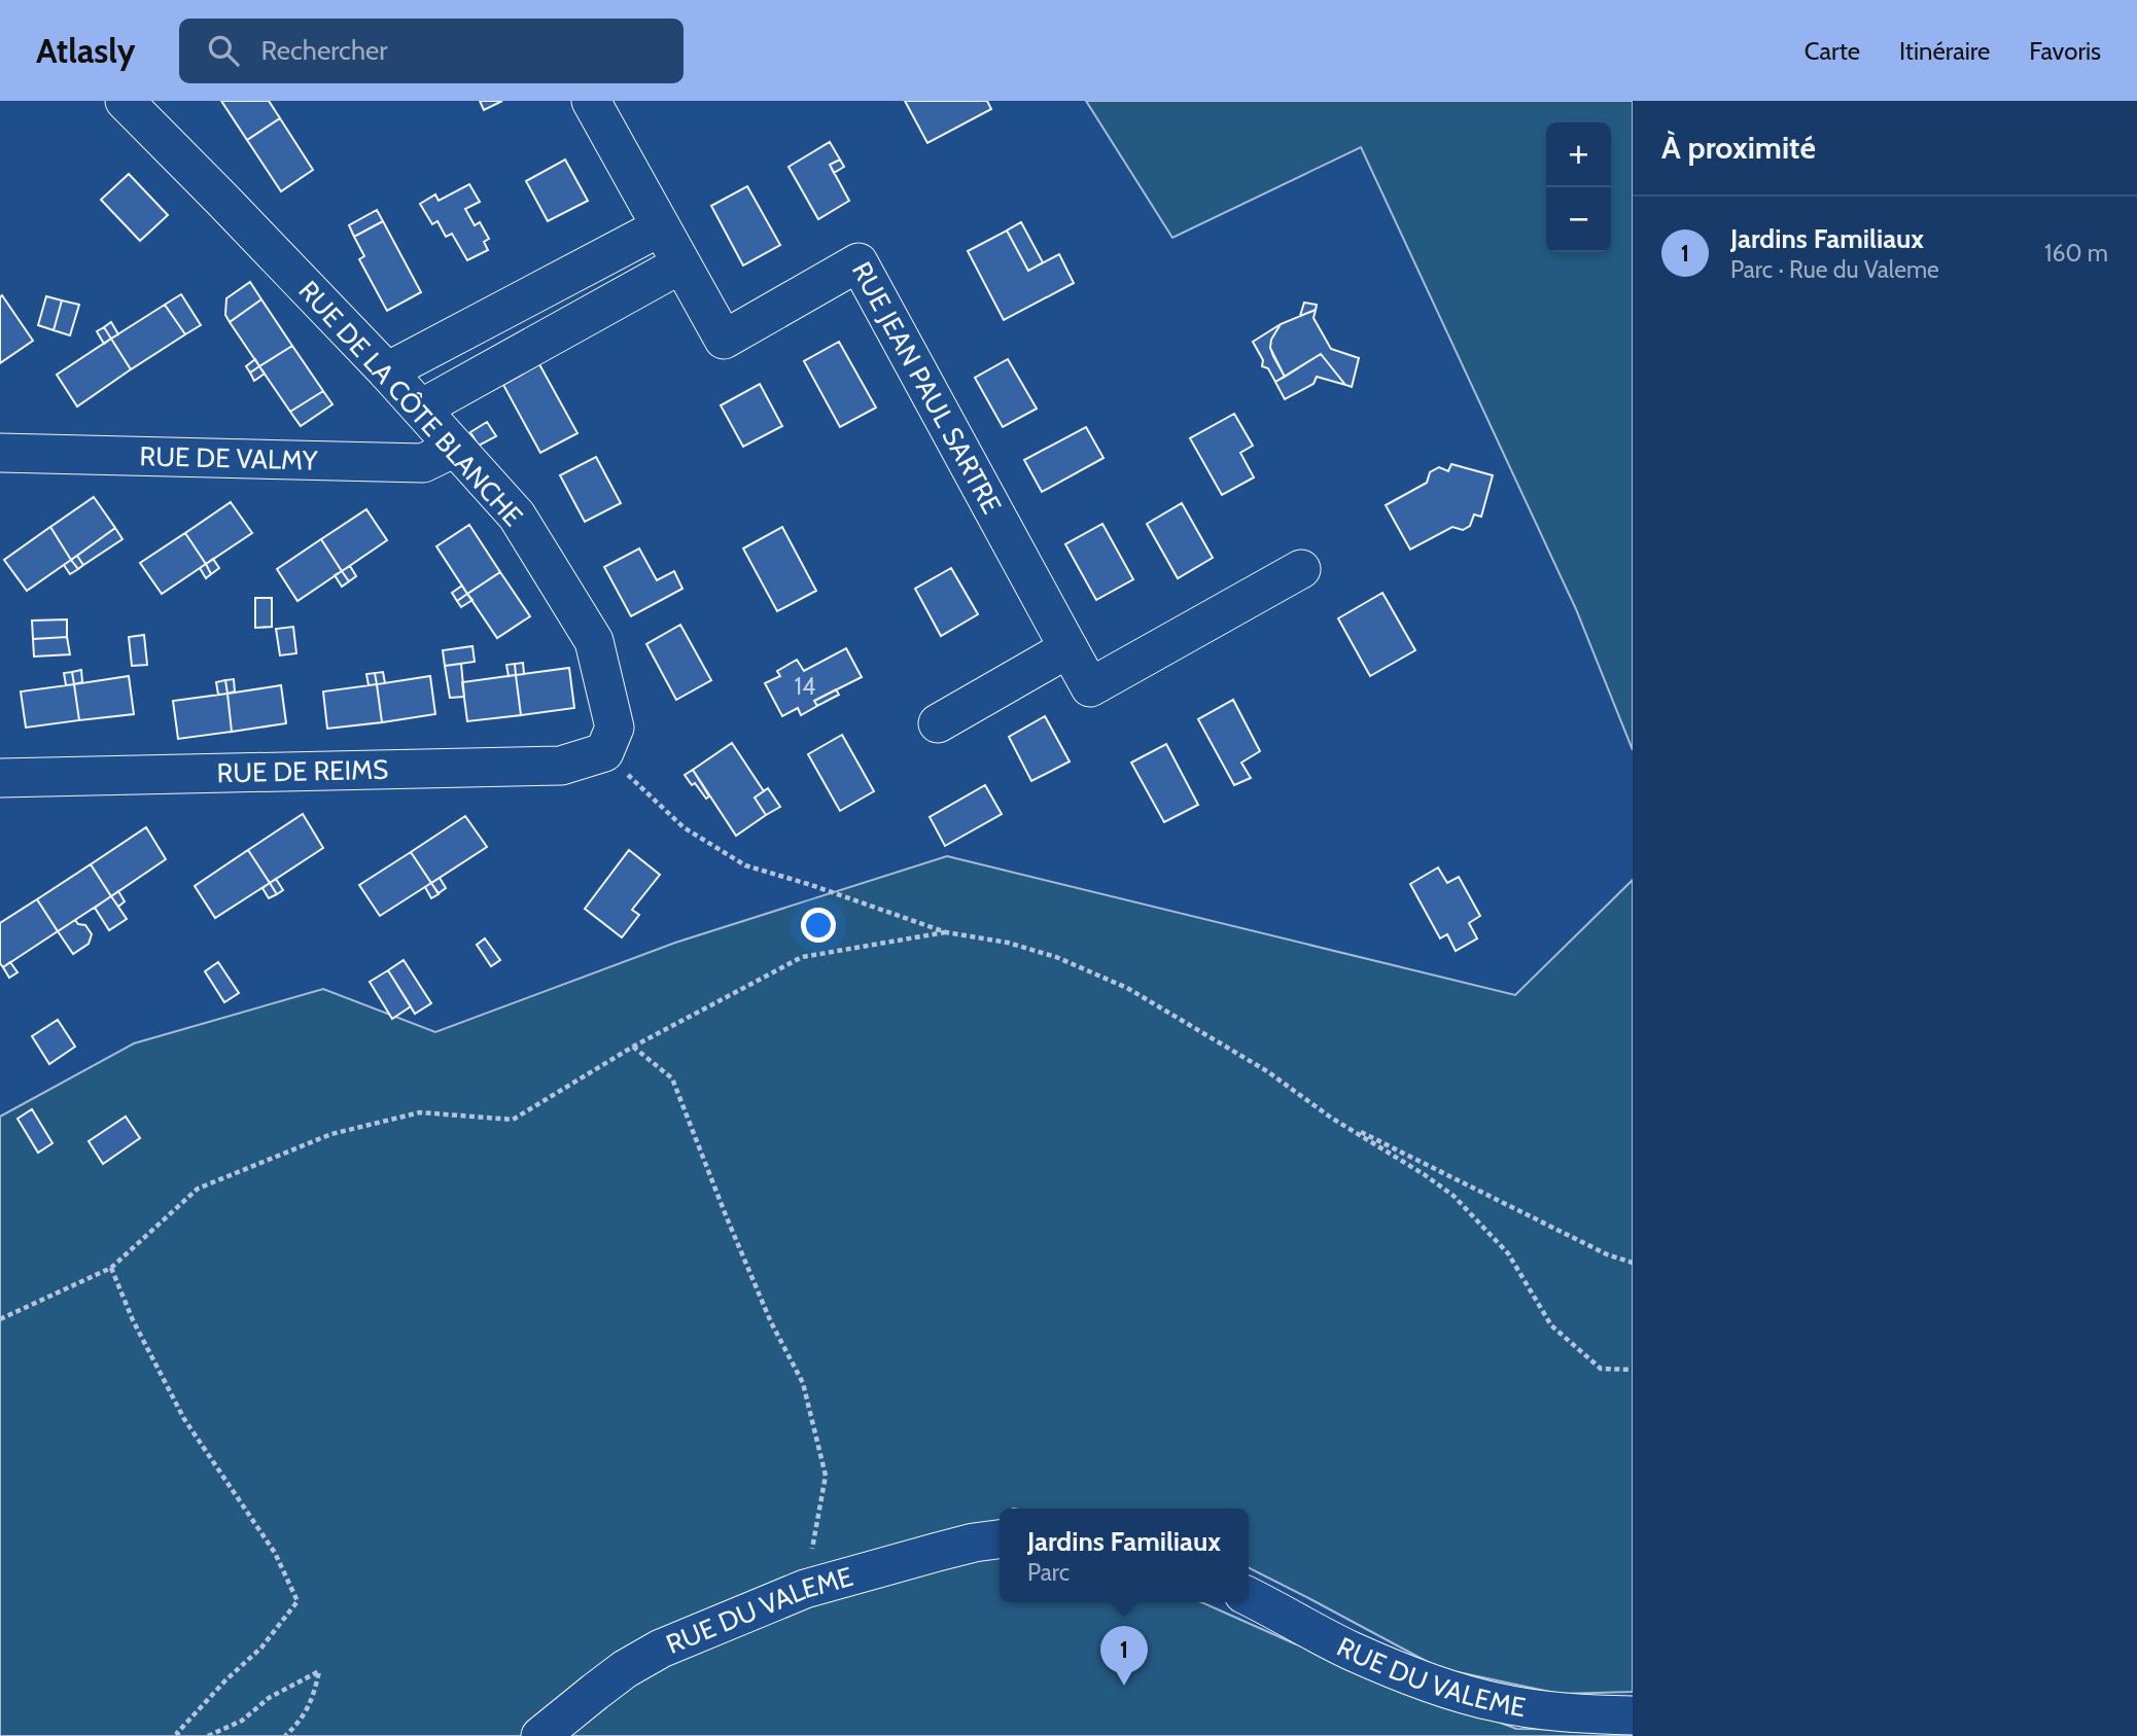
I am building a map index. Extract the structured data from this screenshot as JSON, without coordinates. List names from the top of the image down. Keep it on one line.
{"streets":{"street":["RUE JEAN PAUL SARTRE","RUE DE LA CÔTE BLANCHE","RUE DE VALMY","RUE DE REIMS","RUE DU VALEME"]},"crossings":[["RUE DE LA CÔTE BLANCHE","RUE DE VALMY"],["RUE DE LA CÔTE BLANCHE","RUE DE REIMS"]],"house_numbers":["14"],"page":{"header":"Atlasly","search":"Rechercher","nav":["Carte","Itinéraire","Favoris"],"heading":"À proximité","map_buttons":["+","−"],"list":[{"mark":"1","name":"Jardins Familiaux","note":"Parc · Rue du Valeme","value":"160 m"}],"popup":["Jardins Familiaux","Parc"],"pins":"1"}}
